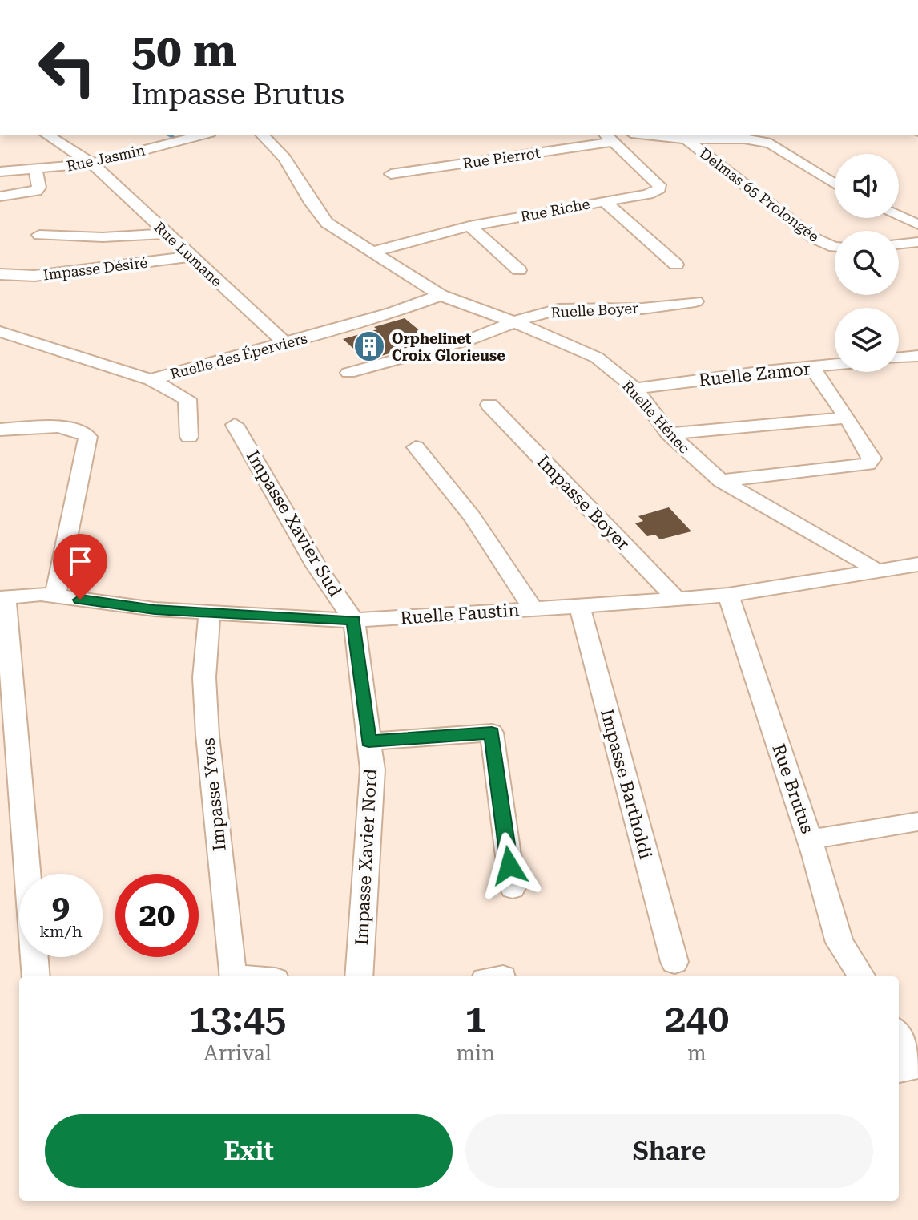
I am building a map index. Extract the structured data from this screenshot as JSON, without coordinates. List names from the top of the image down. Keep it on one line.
{"streets":{"street":["Rue Jasmin","Rue Pierrot","Delmas 65 Prolongée","Rue Riche","Rue Lumane","Impasse Désiré","Ruelle Boyer","Ruelle des Éperviers","Ruelle Zamor","Ruelle Hénec","Impasse Boyer","Impasse Xavier Sud","Ruelle Faustin","Impasse Bartholdi","Rue Brutus","Impasse Yves","Impasse Xavier Nord"]},"crossings":[["Rue Jasmin","Rue Lumane"],["Rue Pierrot","Rue Riche"],["Rue Riche","Ruelle Hénec"],["Rue Lumane","Impasse Désiré"],["Rue Lumane","Ruelle des Éperviers"],["Ruelle Boyer","Ruelle Hénec"],["Ruelle des Éperviers","Ruelle Hénec"],["Ruelle Zamor","Ruelle Hénec"],["Ruelle Hénec","Ruelle Faustin"],["Impasse Boyer","Ruelle Faustin"],["Impasse Xavier Sud","Ruelle Faustin"],["Impasse Xavier Sud","Impasse Xavier Nord"],["Ruelle Faustin","Impasse Bartholdi"],["Ruelle Faustin","Rue Brutus"],["Ruelle Faustin","Impasse Yves"],["Ruelle Faustin","Impasse Xavier Nord"]],"places":{"building":["Orphelinet Croix Glorieuse"]},"page":{"turn":["50 m","Impasse Brutus"],"speed":"9 km/h","limit":"20","eta":["13:45","Arrival","1","min","240","m"],"buttons":["Exit","Share"]}}
